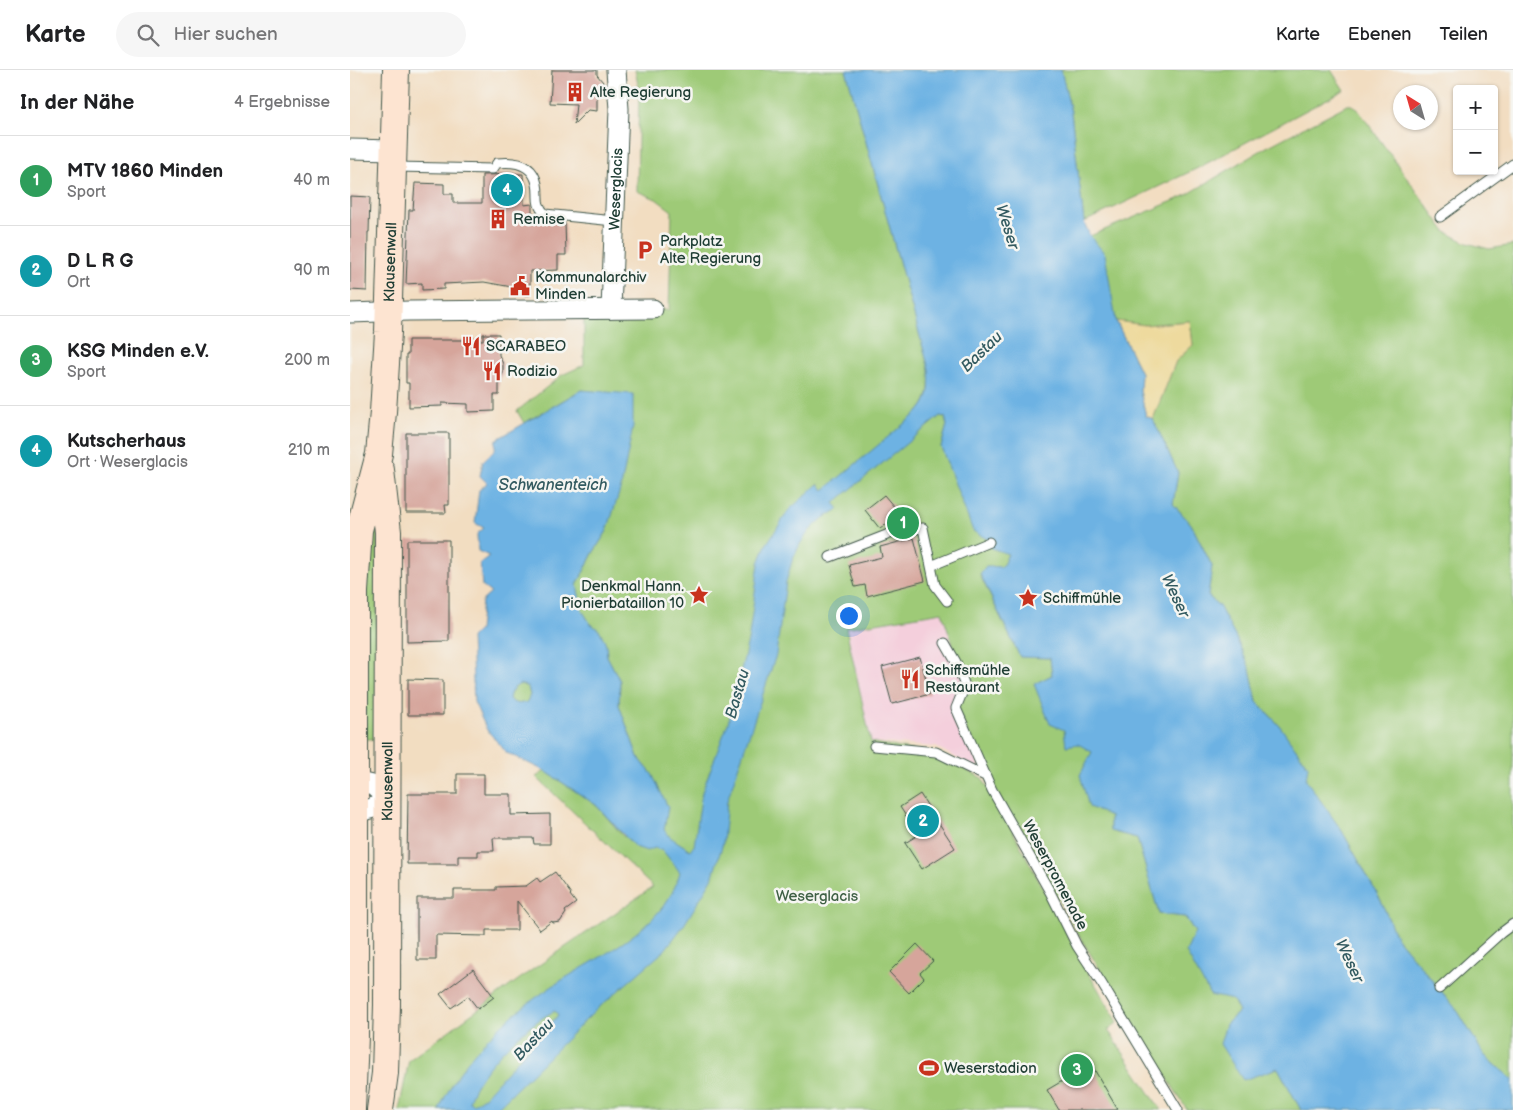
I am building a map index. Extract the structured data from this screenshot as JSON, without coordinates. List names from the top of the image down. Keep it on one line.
{"streets":{"main road":["Klausenwall"],"street":["Weserglacis"],"lane":["Weserpromenade"]},"water":["Weser","Bastau","Schwanenteich"],"parks":["Weserglacis"],"places":{"building":["Alte Regierung","Remise"],"parking":["Parkplatz Alte Regierung"],"public building":["Kommunalarchiv Minden"],"restaurant":["SCARABEO","Rodizio","Schiffsmühle Restaurant"],"place":["Denkmal Hann. Pionierbataillon 10","Schiffmühle"],"sports":["Weserstadion"]},"north":"top left","page":{"header":"Karte","search":"Hier suchen","nav":["Karte","Ebenen","Teilen"],"heading":["In der Nähe","4 Ergebnisse"],"map_buttons":["+","−"],"list":[{"mark":"1","name":"MTV 1860 Minden","note":"Sport","value":"40 m"},{"mark":"2","name":"D L R G","note":"Ort","value":"90 m"},{"mark":"3","name":"KSG Minden e.V.","note":"Sport","value":"200 m"},{"mark":"4","name":"Kutscherhaus","note":"Ort · Weserglacis","value":"210 m"}],"pins":["4","1","2","3"]}}
